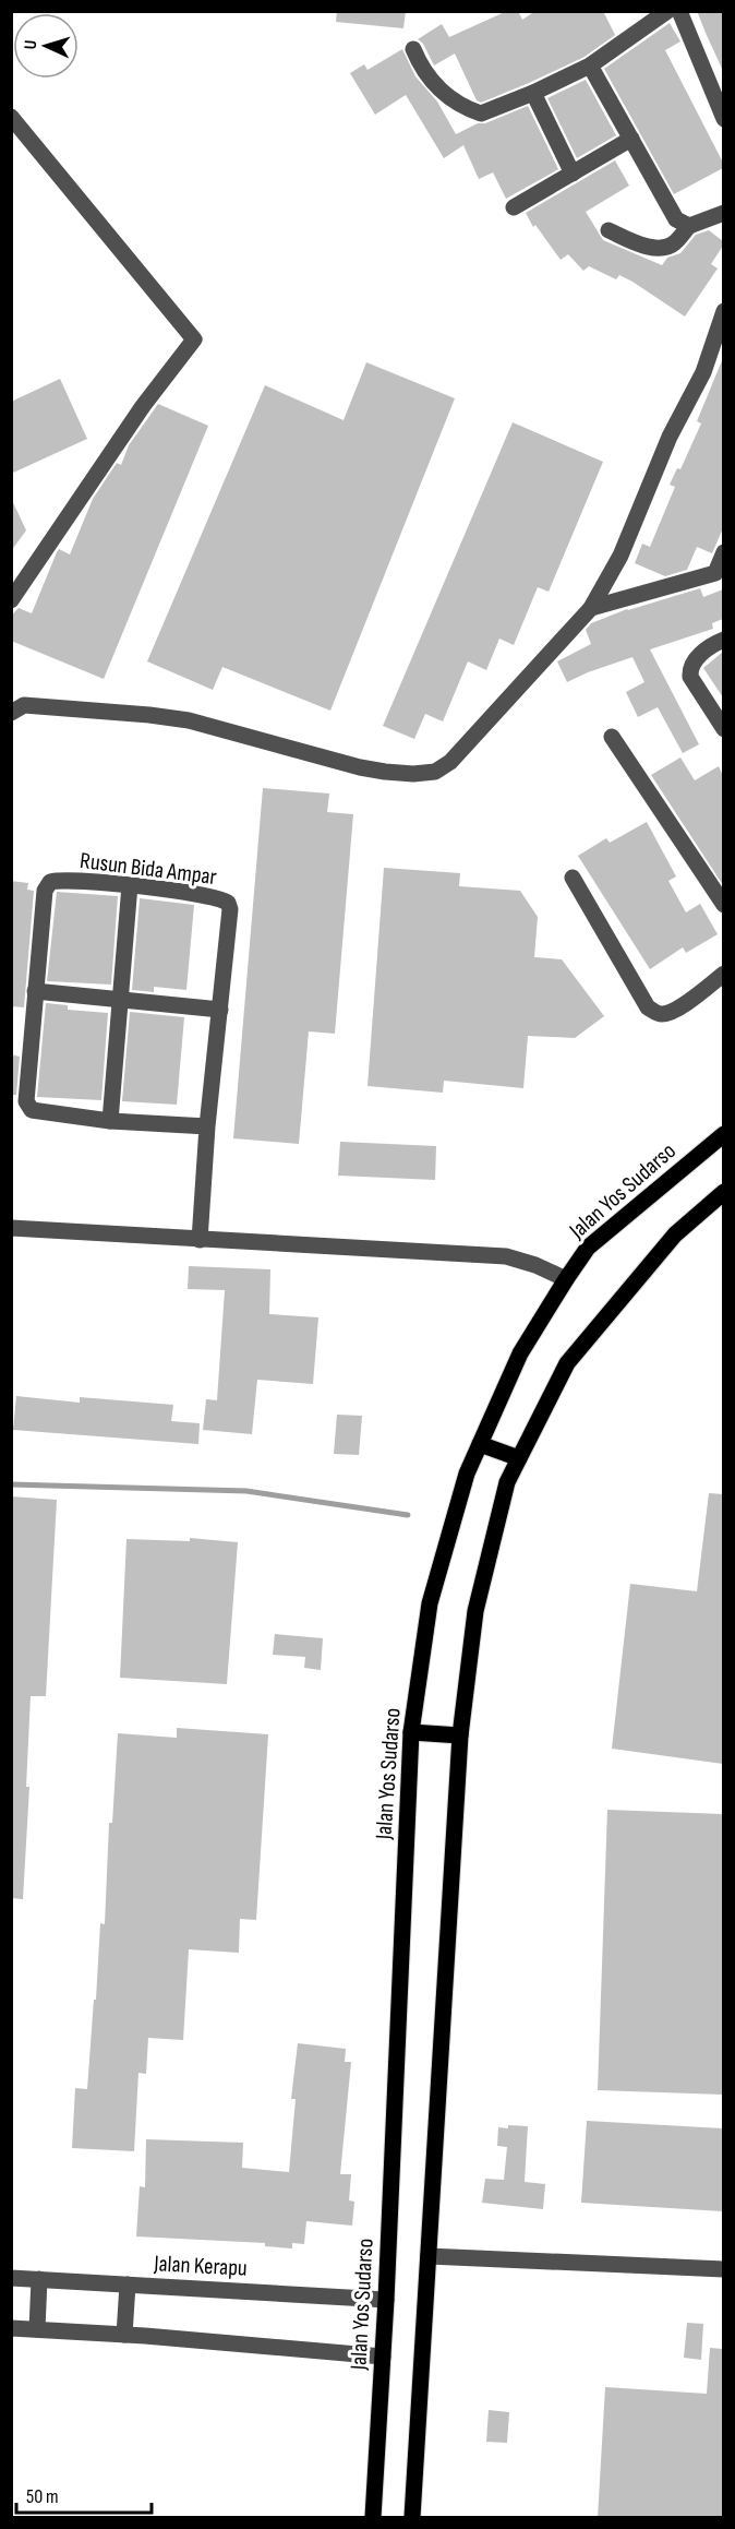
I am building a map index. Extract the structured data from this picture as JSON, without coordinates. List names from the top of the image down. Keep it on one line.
{"streets":{"main road":["Jalan Yos Sudarso"],"street":["Rusun Bida Ampar","Jalan Kerapu"]},"crossings":[["Jalan Yos Sudarso","Jalan Kerapu"]],"scale_bar":"50 m","north":"left"}
